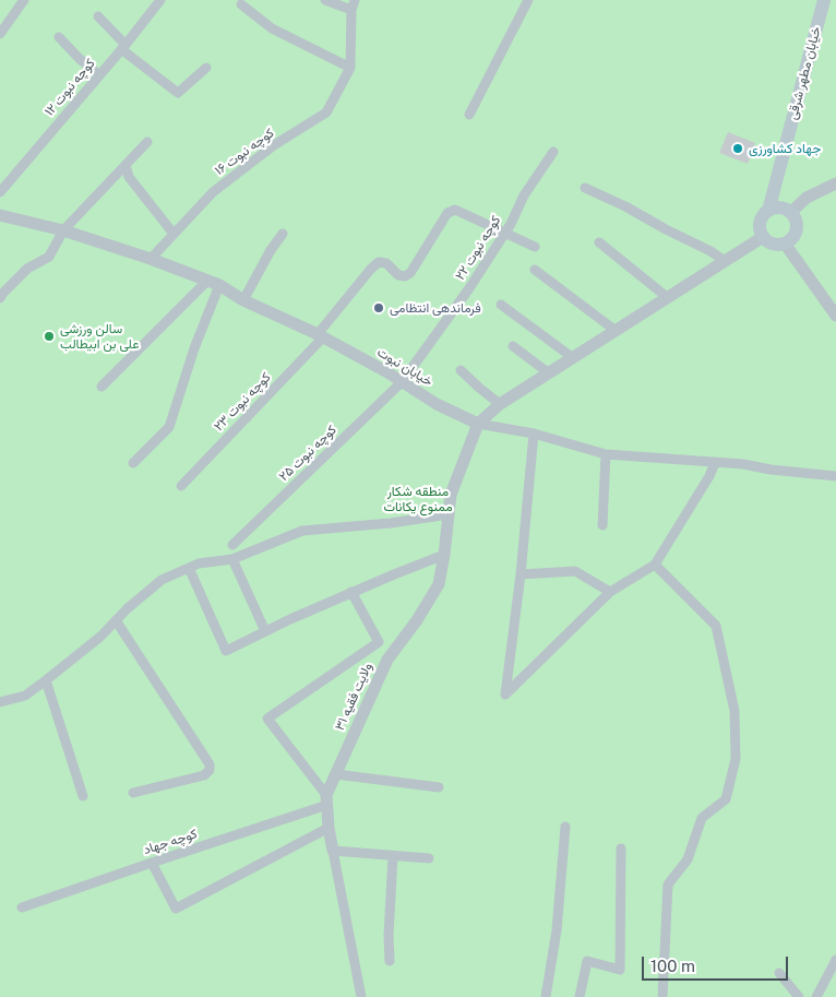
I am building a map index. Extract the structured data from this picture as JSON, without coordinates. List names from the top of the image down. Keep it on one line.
{"streets":{"main road":["خیابان مطهر شرقی"],"street":["کوچه نبوت ۱۲","کوچه نبوت ۱۶","کوچه نبوت ۲۲","خیابان نبوت","کوچه نبوت ۲۳","کوچه نبوت ۲۵","ولایت فقیه ۳۱","کوچه جهاد"]},"crossings":[["کوچه نبوت ۱۶","خیابان نبوت"],["کوچه نبوت ۲۲","خیابان نبوت"],["کوچه نبوت ۲۲","کوچه نبوت ۲۳"],["کوچه نبوت ۲۲","کوچه نبوت ۲۵"],["خیابان نبوت","کوچه نبوت ۲۳"],["خیابان نبوت","کوچه نبوت ۲۵"],["خیابان نبوت","ولایت فقیه ۳۱"],["ولایت فقیه ۳۱","کوچه جهاد"]],"parks":["منطقه شکار ممنوع یکانات"],"places":["جهاد کشاورزی","فرماندهی انتظامی","سالن ورزشی علی بن ابیطالب"],"scale_bar":"100 m"}
